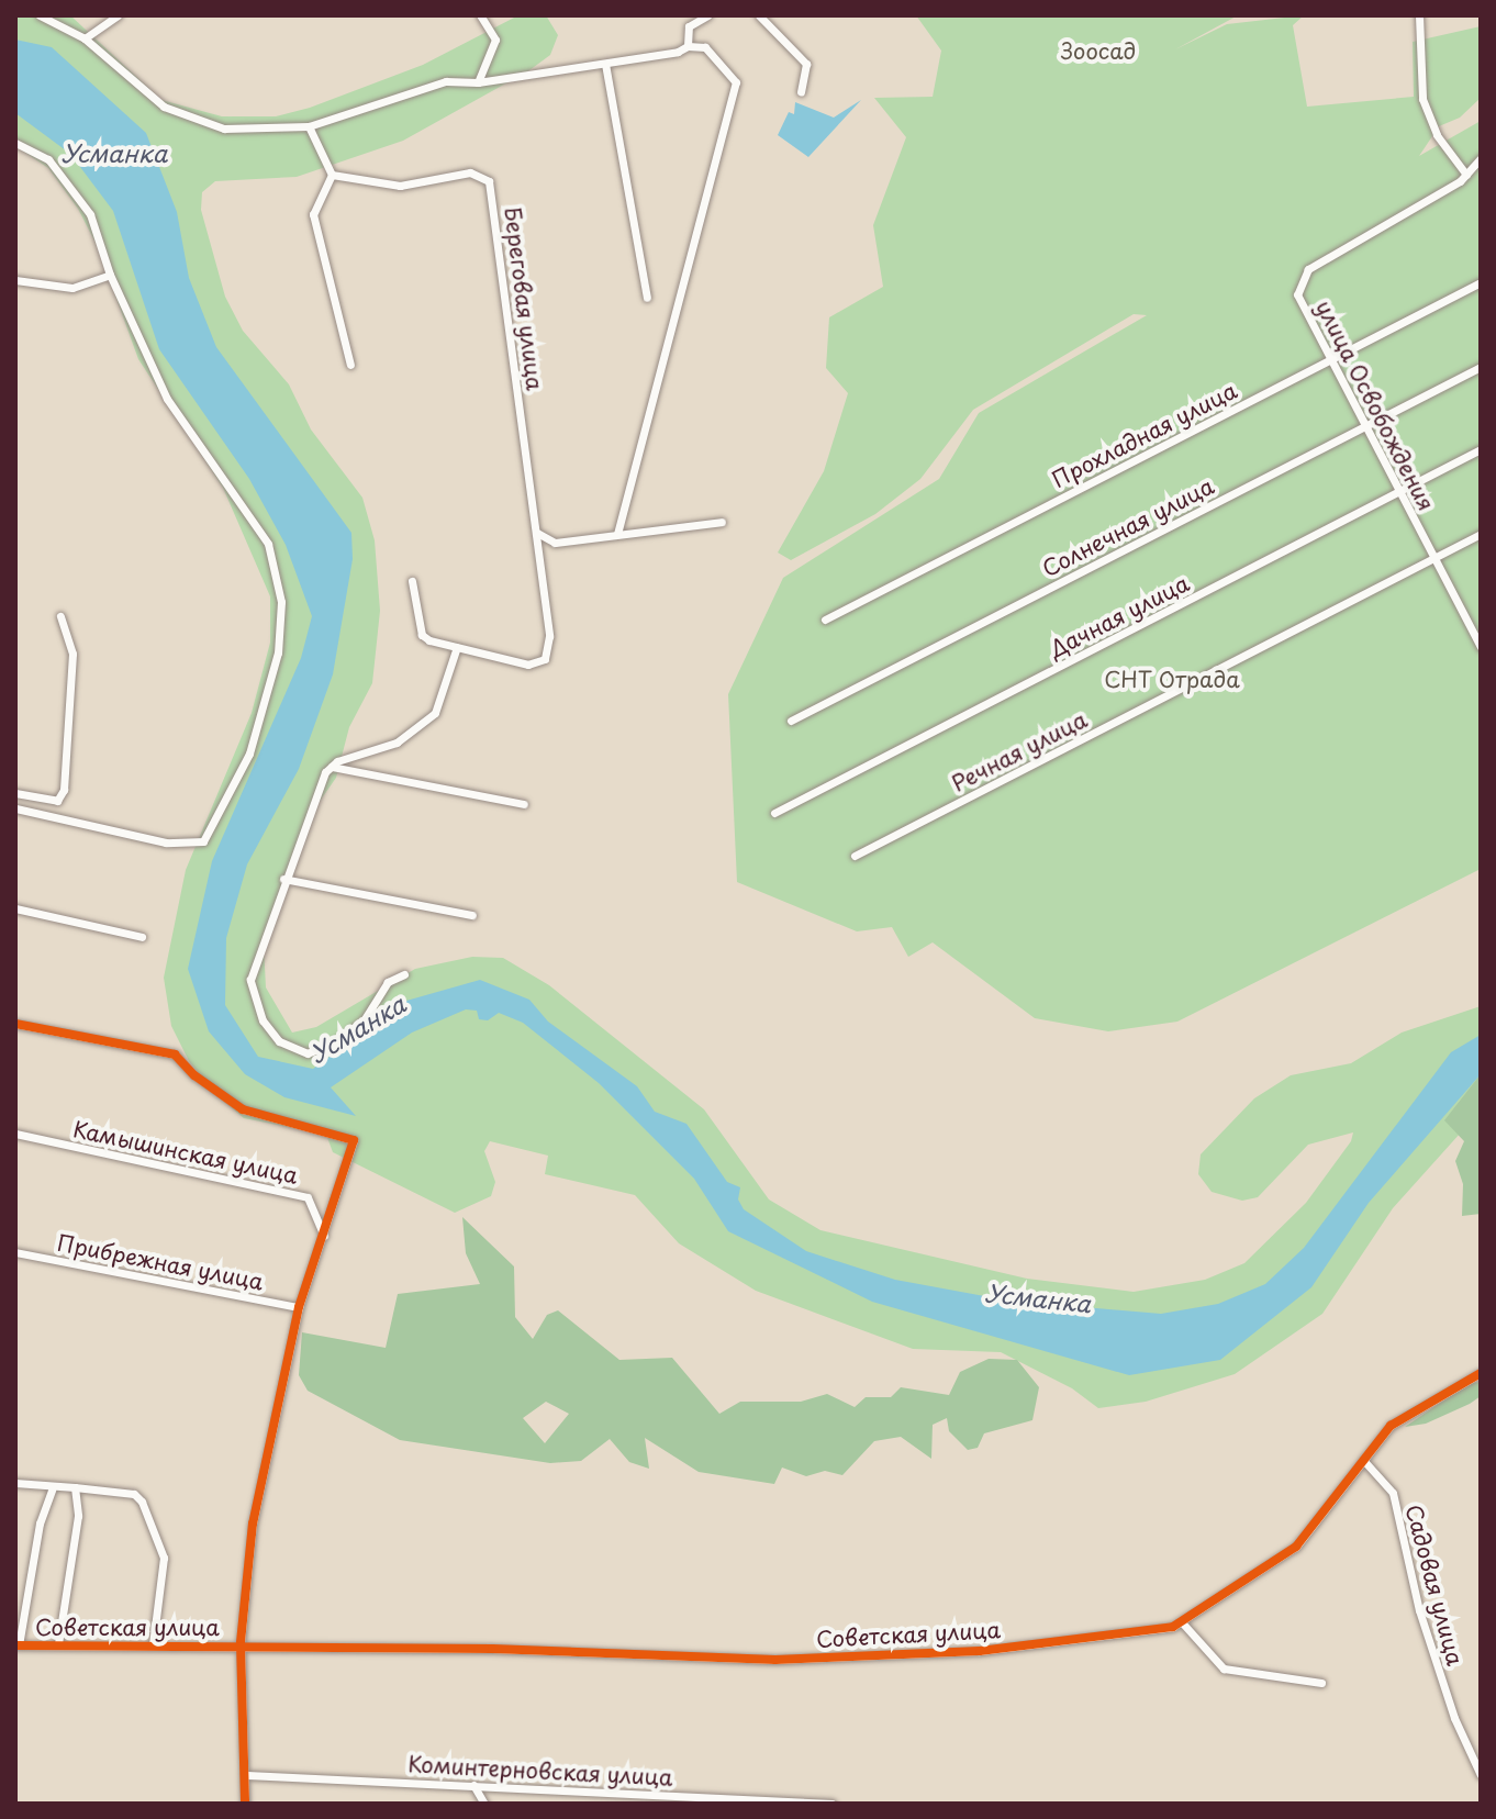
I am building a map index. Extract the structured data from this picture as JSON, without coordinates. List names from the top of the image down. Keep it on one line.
{"streets":{"street":["Береговая улица","улица Освобождения","Прохладная улица","Солнечная улица","Дачная улица","Речная улица","Камышинская улица","Прибрежная улица","Садовая улица","Советская улица","Коминтерновская улица"]},"crossings":[["улица Освобождения","Прохладная улица"],["улица Освобождения","Солнечная улица"],["улица Освобождения","Дачная улица"],["улица Освобождения","Речная улица"],["Камышинская улица","Советская улица"],["Прибрежная улица","Советская улица"],["Садовая улица","Советская улица"]],"water":["Усманка"],"parks":["Зоосад","СНТ Отрада"]}
